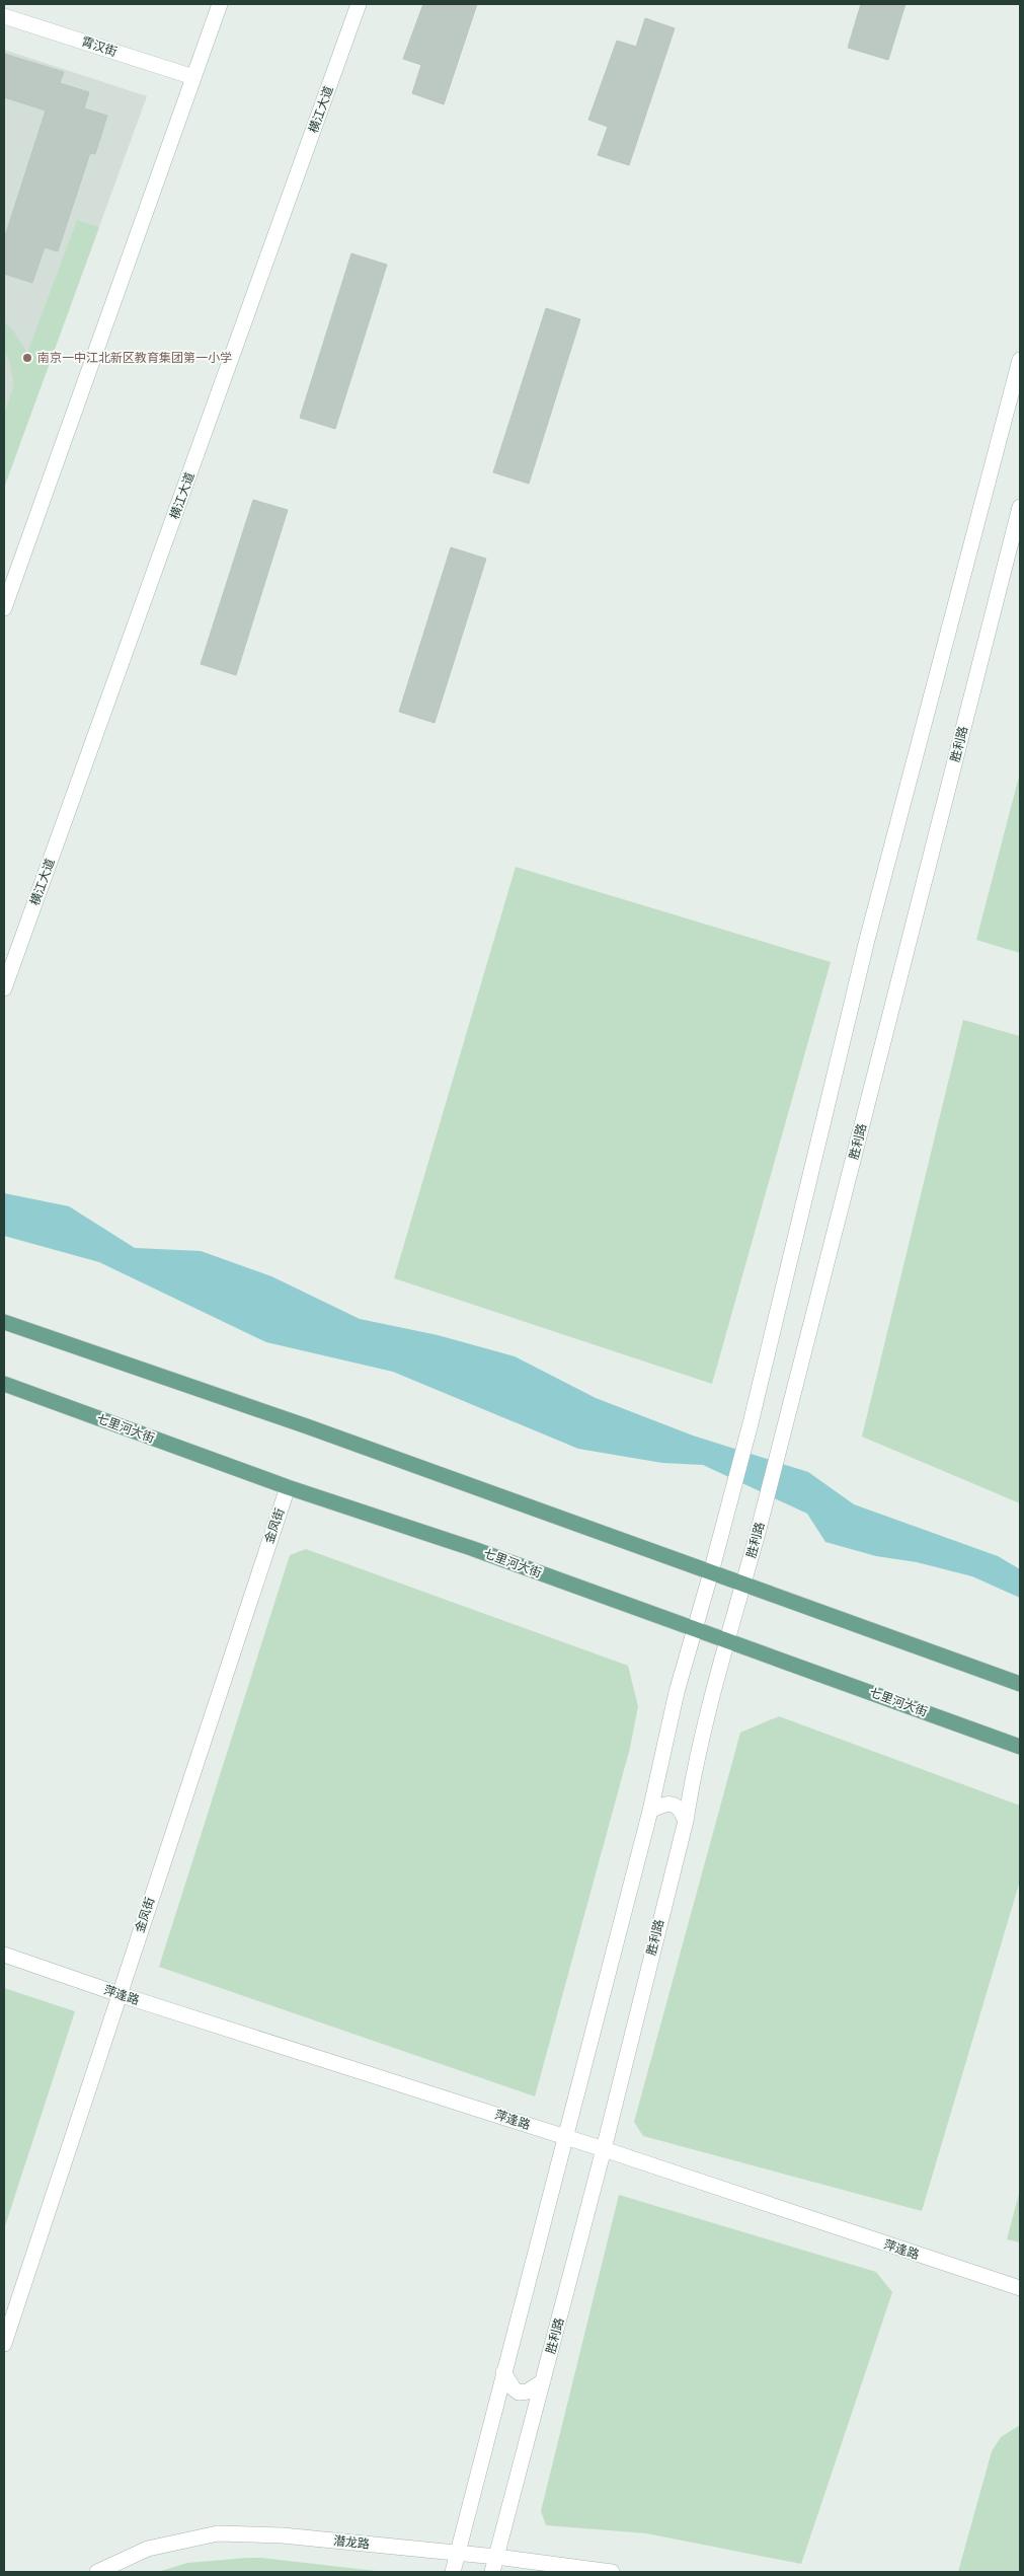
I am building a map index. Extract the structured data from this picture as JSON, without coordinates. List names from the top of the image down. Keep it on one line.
{"streets":{"main road":["七里河大街"],"street":["霄汉街","横江大道","胜利路","金凤街","萍逢路","潜龙路"]},"crossings":[["胜利路","七里河大街"],["胜利路","萍逢路"],["胜利路","潜龙路"],["七里河大街","金凤街"],["金凤街","萍逢路"]],"places":["南京一中江北新区教育集团第一小学"]}
